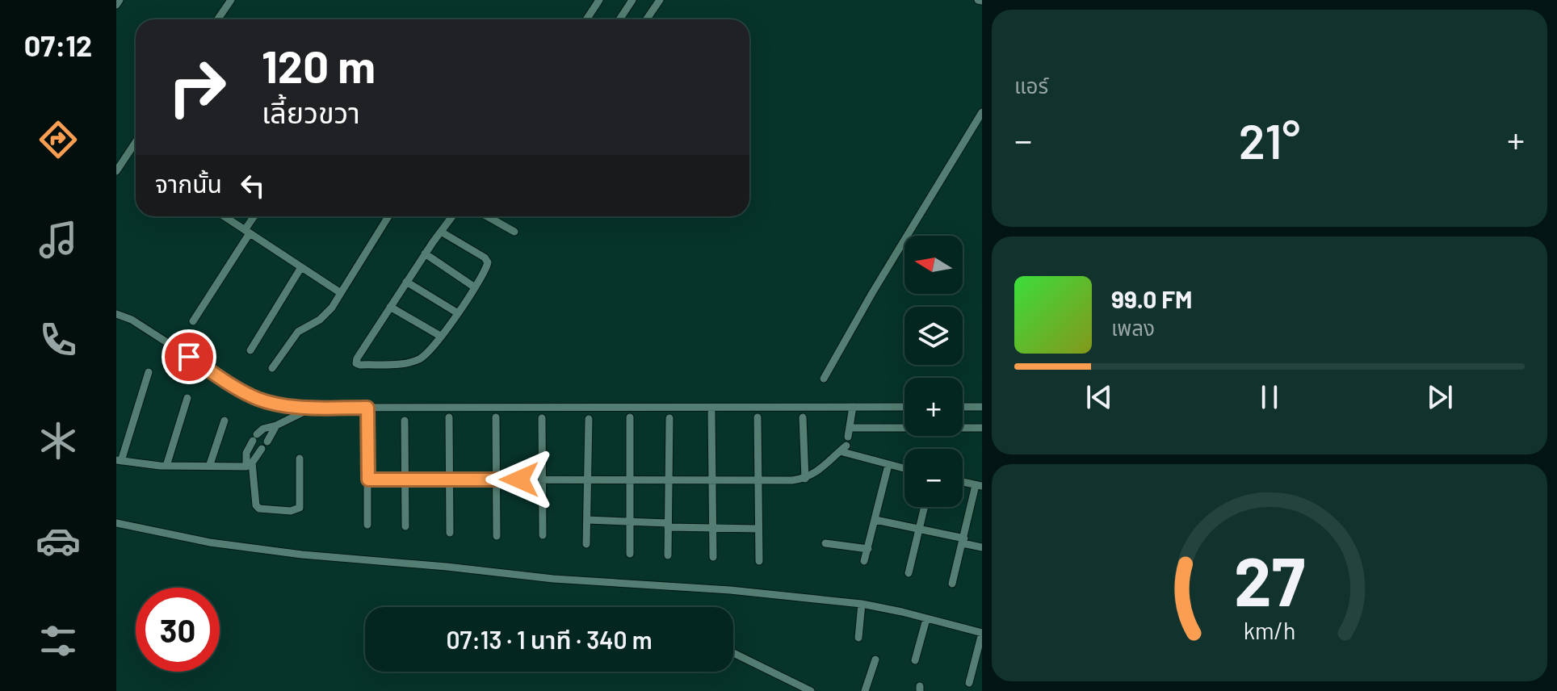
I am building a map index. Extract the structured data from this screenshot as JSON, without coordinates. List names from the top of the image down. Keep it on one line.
{"north":"left","page":{"tabs":"07:12","tile":"แอร์","turn":["120 m","เลี้ยวขวา"],"heat":["−","21°","+"],"then":"จากนั้น","map_buttons":["+","−"],"song":["99.0 FM","เพลง"],"limit":"30","trip":"07:13 · 1 นาที · 340 m","gauge":["27","km/h"]}}
